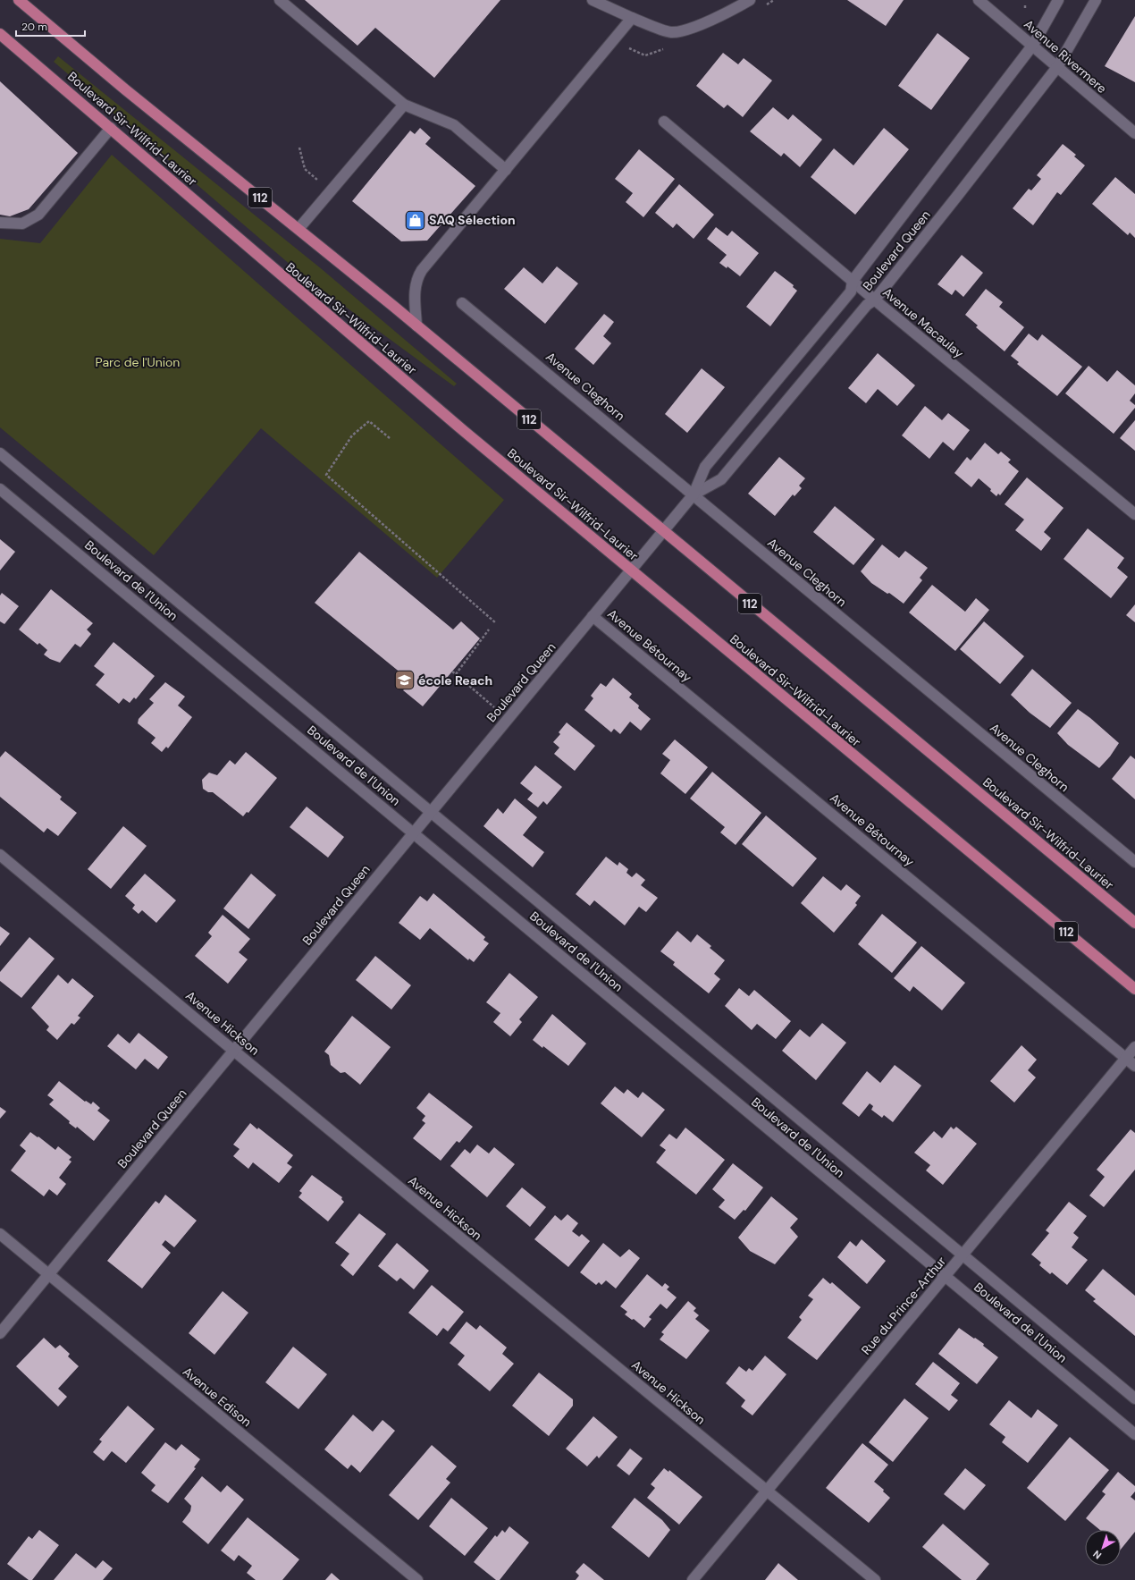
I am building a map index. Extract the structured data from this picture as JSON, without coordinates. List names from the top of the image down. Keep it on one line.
{"streets":{"main road":["Boulevard Sir-Wilfrid-Laurier","112"],"street":["Avenue Rivermere","Boulevard Queen","Avenue Macaulay","Avenue Cleghorn","Boulevard de l'Union","Avenue Bétournay","Avenue Hickson","Rue du Prince-Arthur","Avenue Edison"]},"crossings":[["Avenue Rivermere","Boulevard Queen"],["Boulevard Sir-Wilfrid-Laurier","Boulevard Queen"],["Boulevard Queen","Avenue Macaulay"],["Boulevard Queen","Avenue Cleghorn"],["Boulevard Queen","Boulevard de l'Union"],["Boulevard Queen","Avenue Bétournay"],["Boulevard Queen","Avenue Hickson"],["Boulevard Queen","Avenue Edison"],["Boulevard de l'Union","Rue du Prince-Arthur"],["Avenue Bétournay","Rue du Prince-Arthur"],["Avenue Hickson","Rue du Prince-Arthur"]],"parks":["Parc de l'Union"],"places":{"shop":["SAQ Sélection"],"school or university":["école Reach"]},"scale_bar":"20 m","north":"bottom left"}
